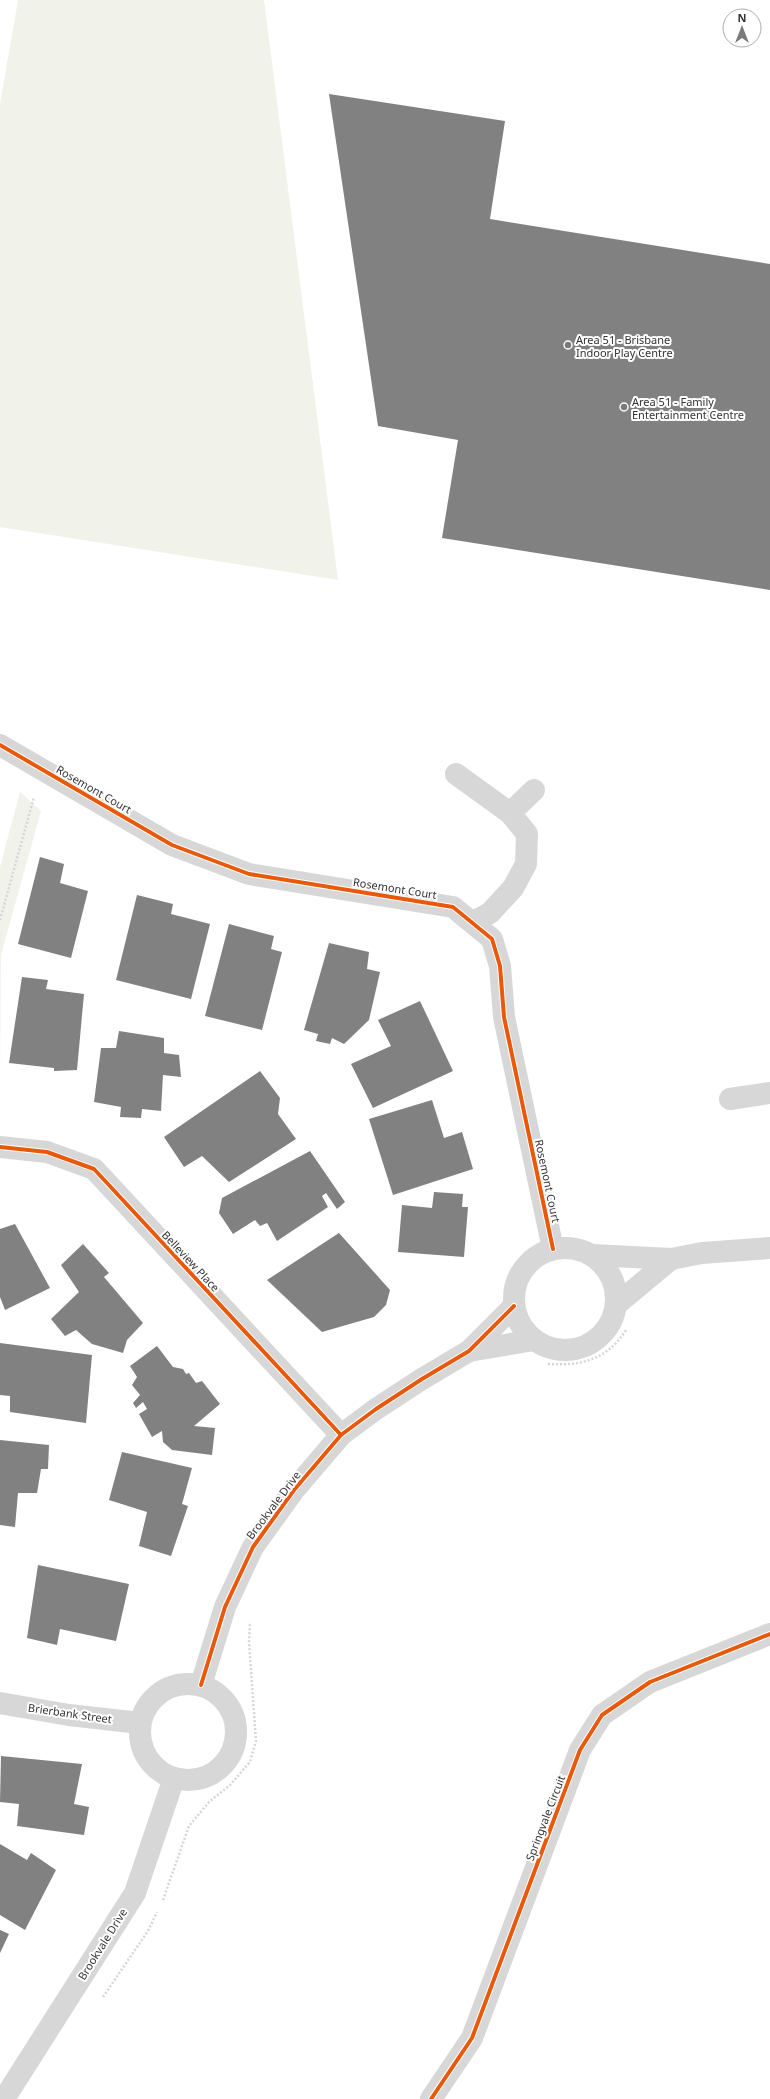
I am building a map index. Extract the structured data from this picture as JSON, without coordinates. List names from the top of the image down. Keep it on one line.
{"streets":{"street":["Rosemont Court","Belleview Place","Brookvale Drive","Brierbank Street","Springvale Circuit"]},"crossings":[["Rosemont Court","Brookvale Drive"],["Belleview Place","Brookvale Drive"],["Brookvale Drive","Brierbank Street"]],"places":["Area 51 - Brisbane Indoor Play Centre","Area 51 - Family Entertainment Centre"],"north":"top"}
